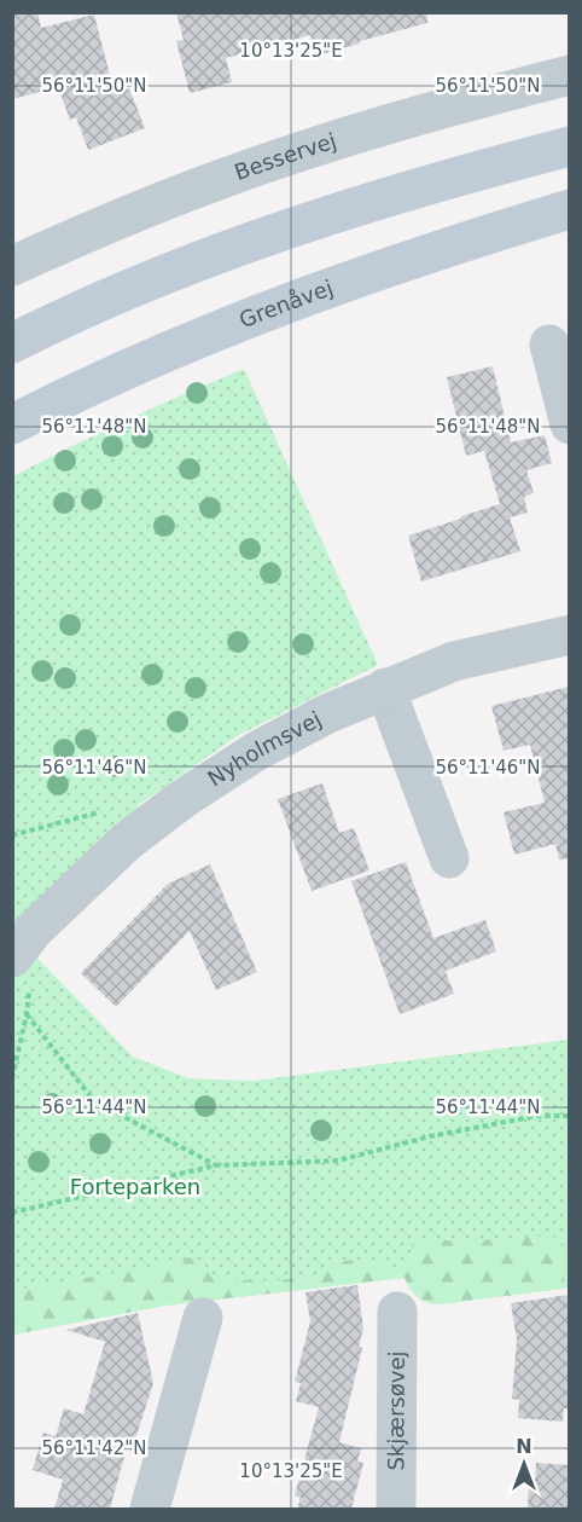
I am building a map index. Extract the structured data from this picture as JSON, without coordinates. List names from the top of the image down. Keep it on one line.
{"streets":{"main road":["Grenåvej"],"street":["Besservej","Nyholmsvej","Skjærsøvej"]},"parks":["Forteparken"],"north":"top","coordinates":["10°13'25\"E","56°11'50\"N","56°11'48\"N","56°11'46\"N","56°11'44\"N","56°11'42\"N"]}
